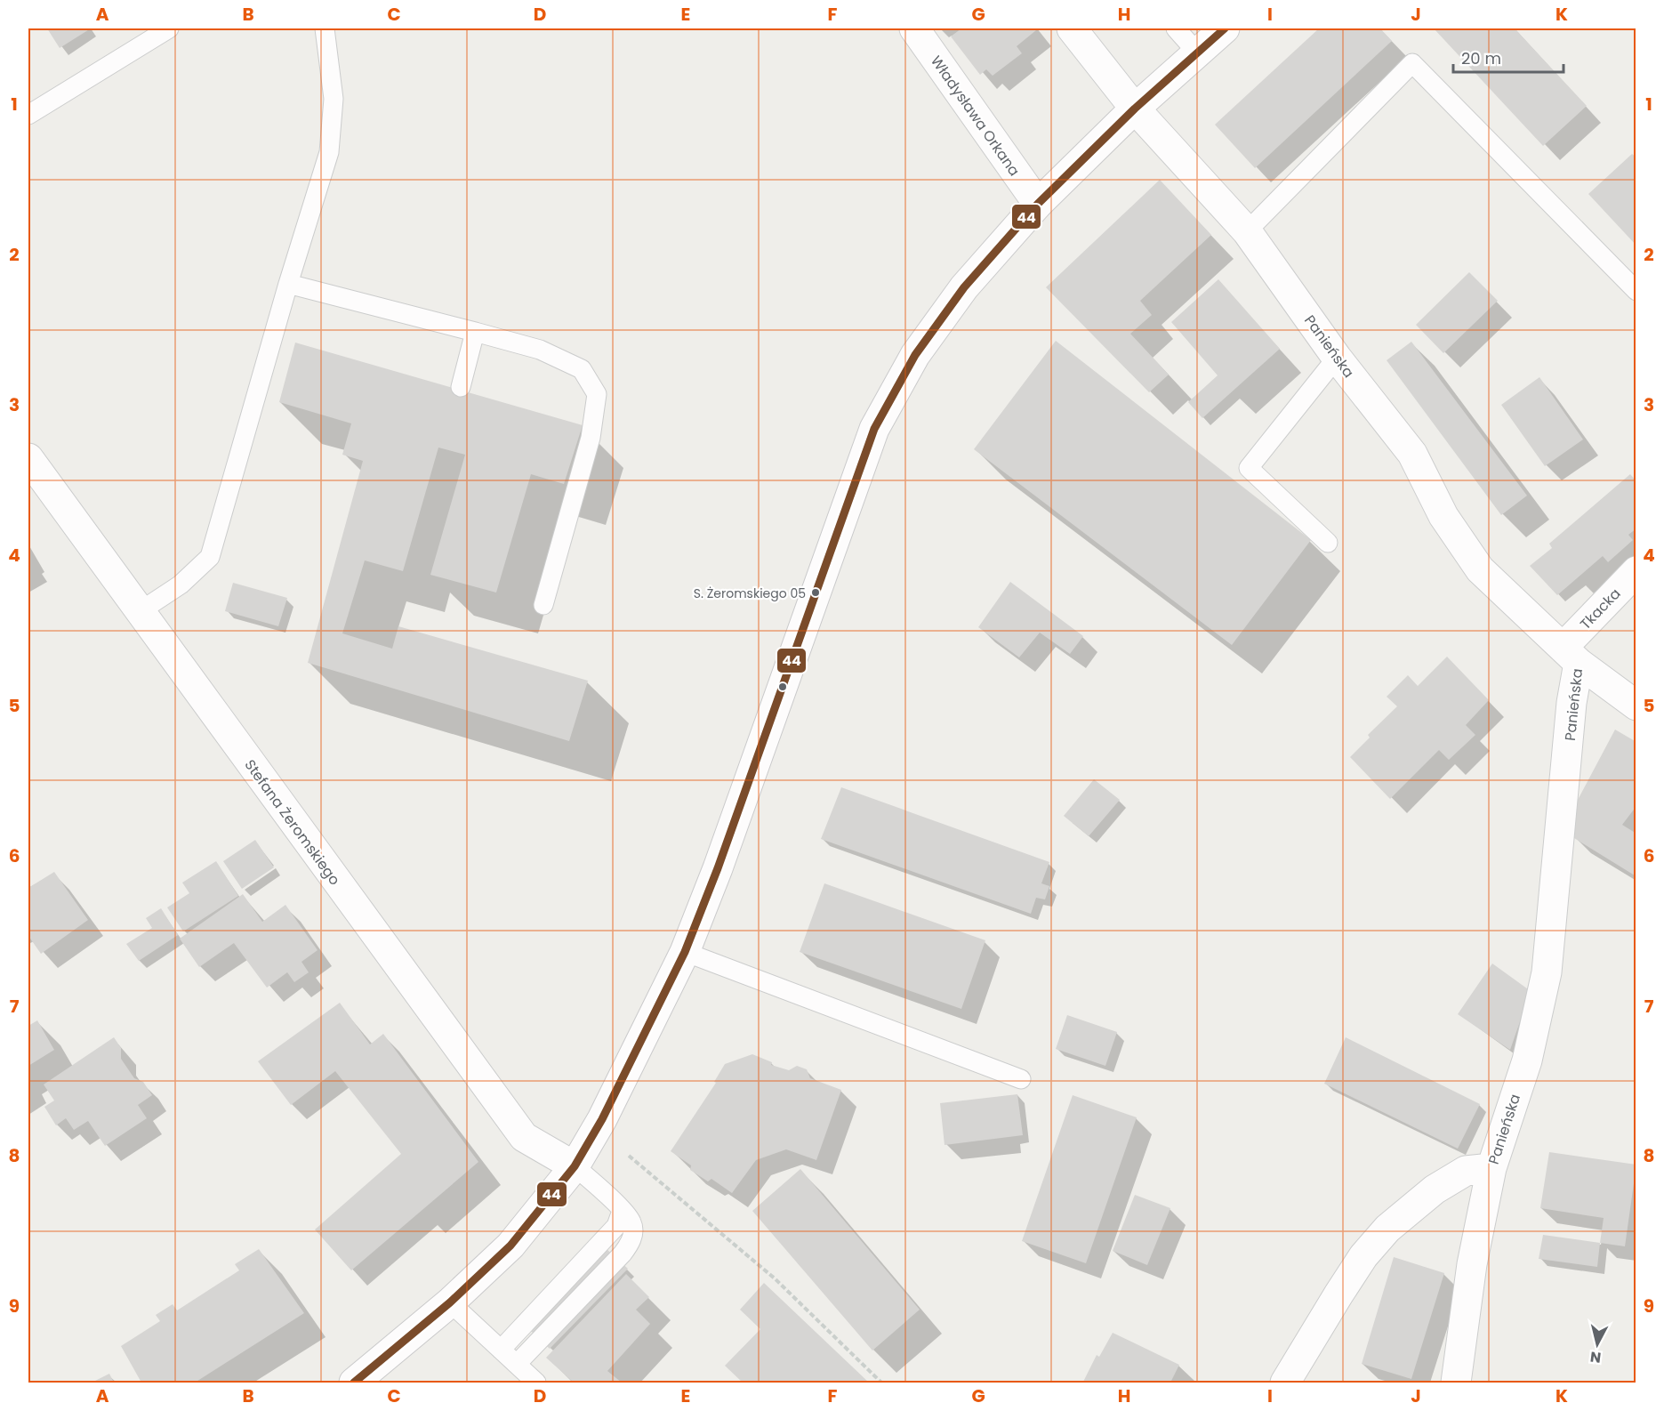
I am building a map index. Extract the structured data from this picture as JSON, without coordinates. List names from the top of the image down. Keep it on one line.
{"streets":{"street":["Władysława Orkana","Panieńska","Tkacka","Stefana Żeromskiego"]},"crossings":[["Panieńska","Tkacka"]],"places":["S. Żeromskiego 05"],"lines":["transit line 44"],"scale_bar":"20 m","north":"bottom","grid":{"columns":["A","B","C","D","E","F","G","H","I","J","K"],"rows":["1","2","3","4","5","6","7","8","9"]}}
